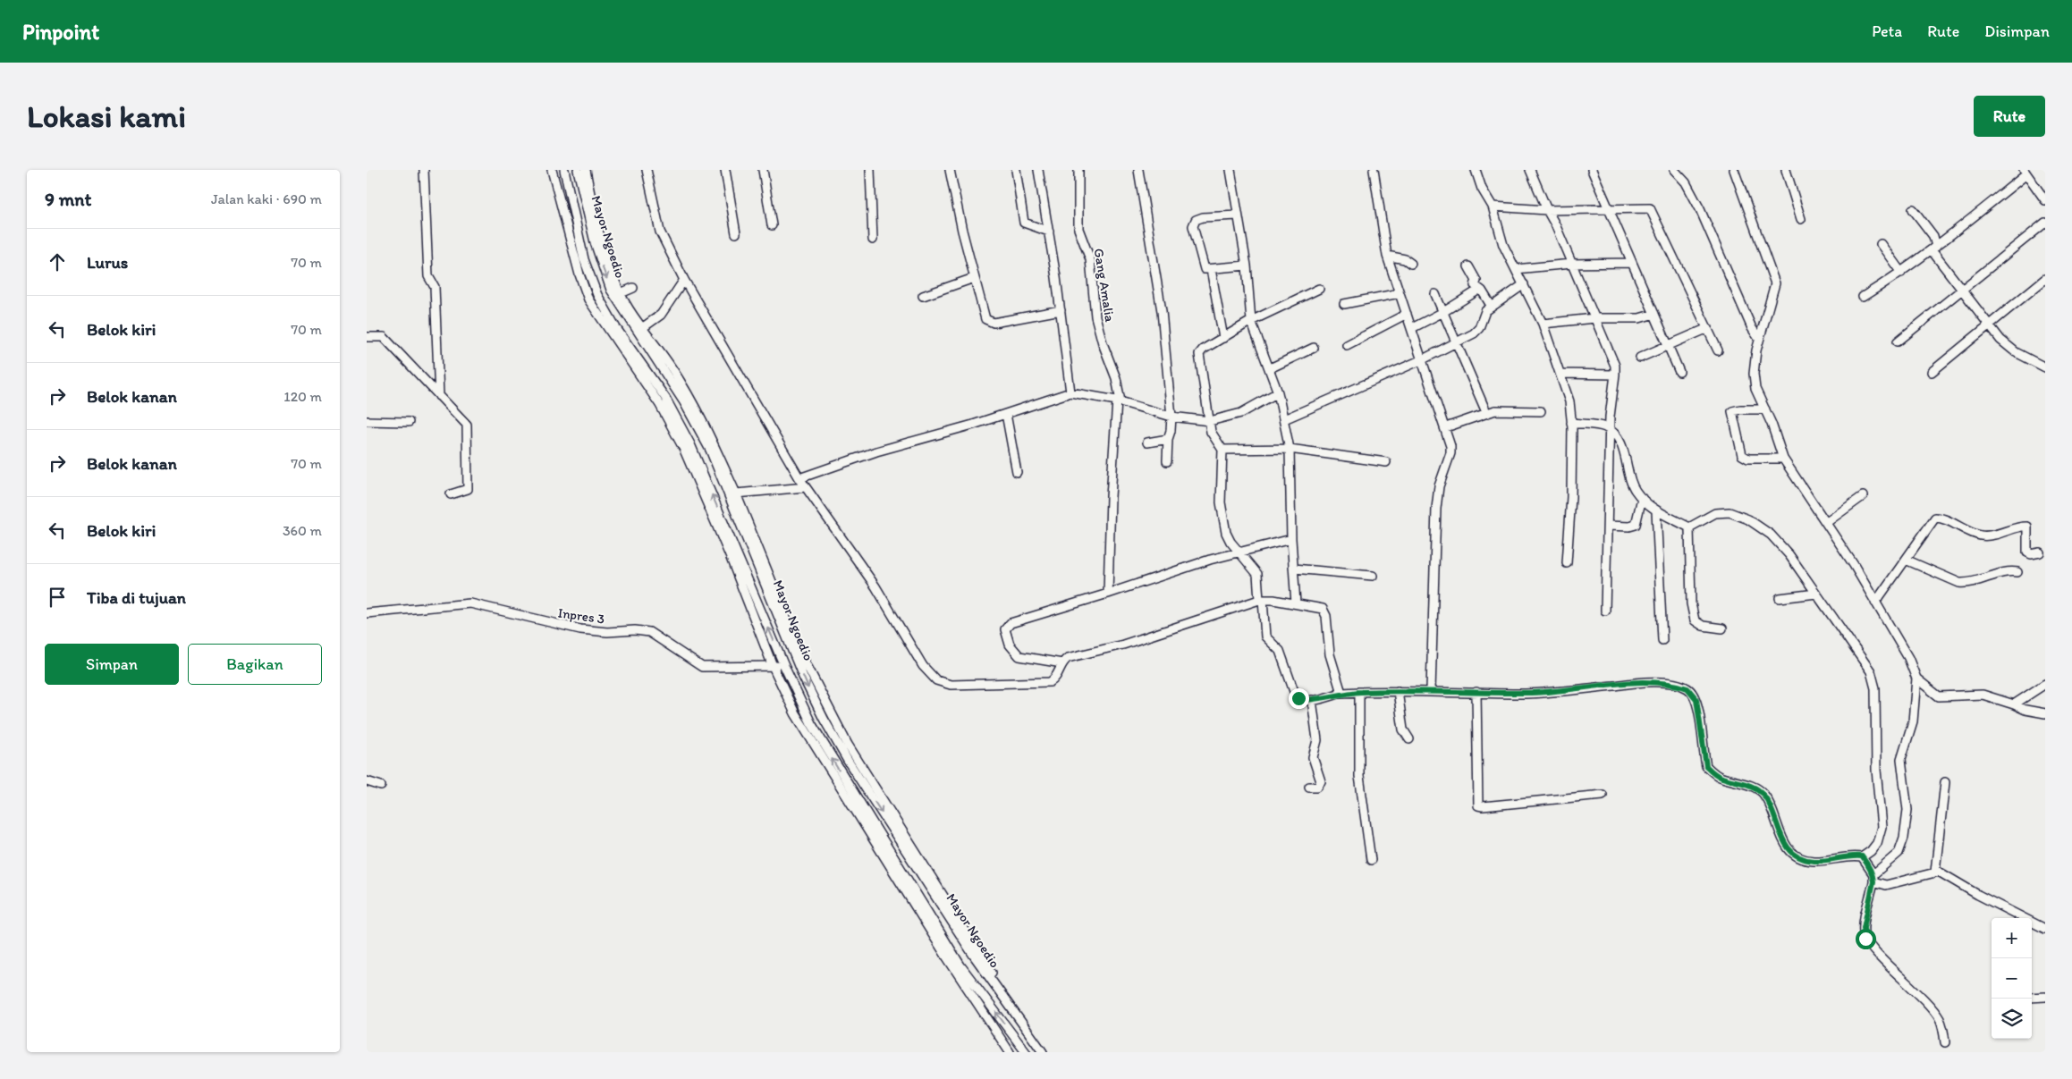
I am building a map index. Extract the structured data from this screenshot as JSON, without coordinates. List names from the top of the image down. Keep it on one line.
{"streets":{"street":["Mayor Ngoedio","Gang Amalia","Inpres 3"]},"crossings":[["Mayor Ngoedio","Inpres 3"]],"page":{"header":"Pinpoint","nav":["Peta","Rute","Disimpan"],"buttons":["Rute",["Simpan","Bagikan"]],"title":"Lokasi kami","heading":["9 mnt","Jalan kaki · 690 m"],"list":[["Lurus","70 m"],["Belok kiri","70 m"],["Belok kanan","120 m"],["Belok kanan","70 m"],["Belok kiri","360 m"],"Tiba di tujuan"],"map_buttons":["+","−"]}}
